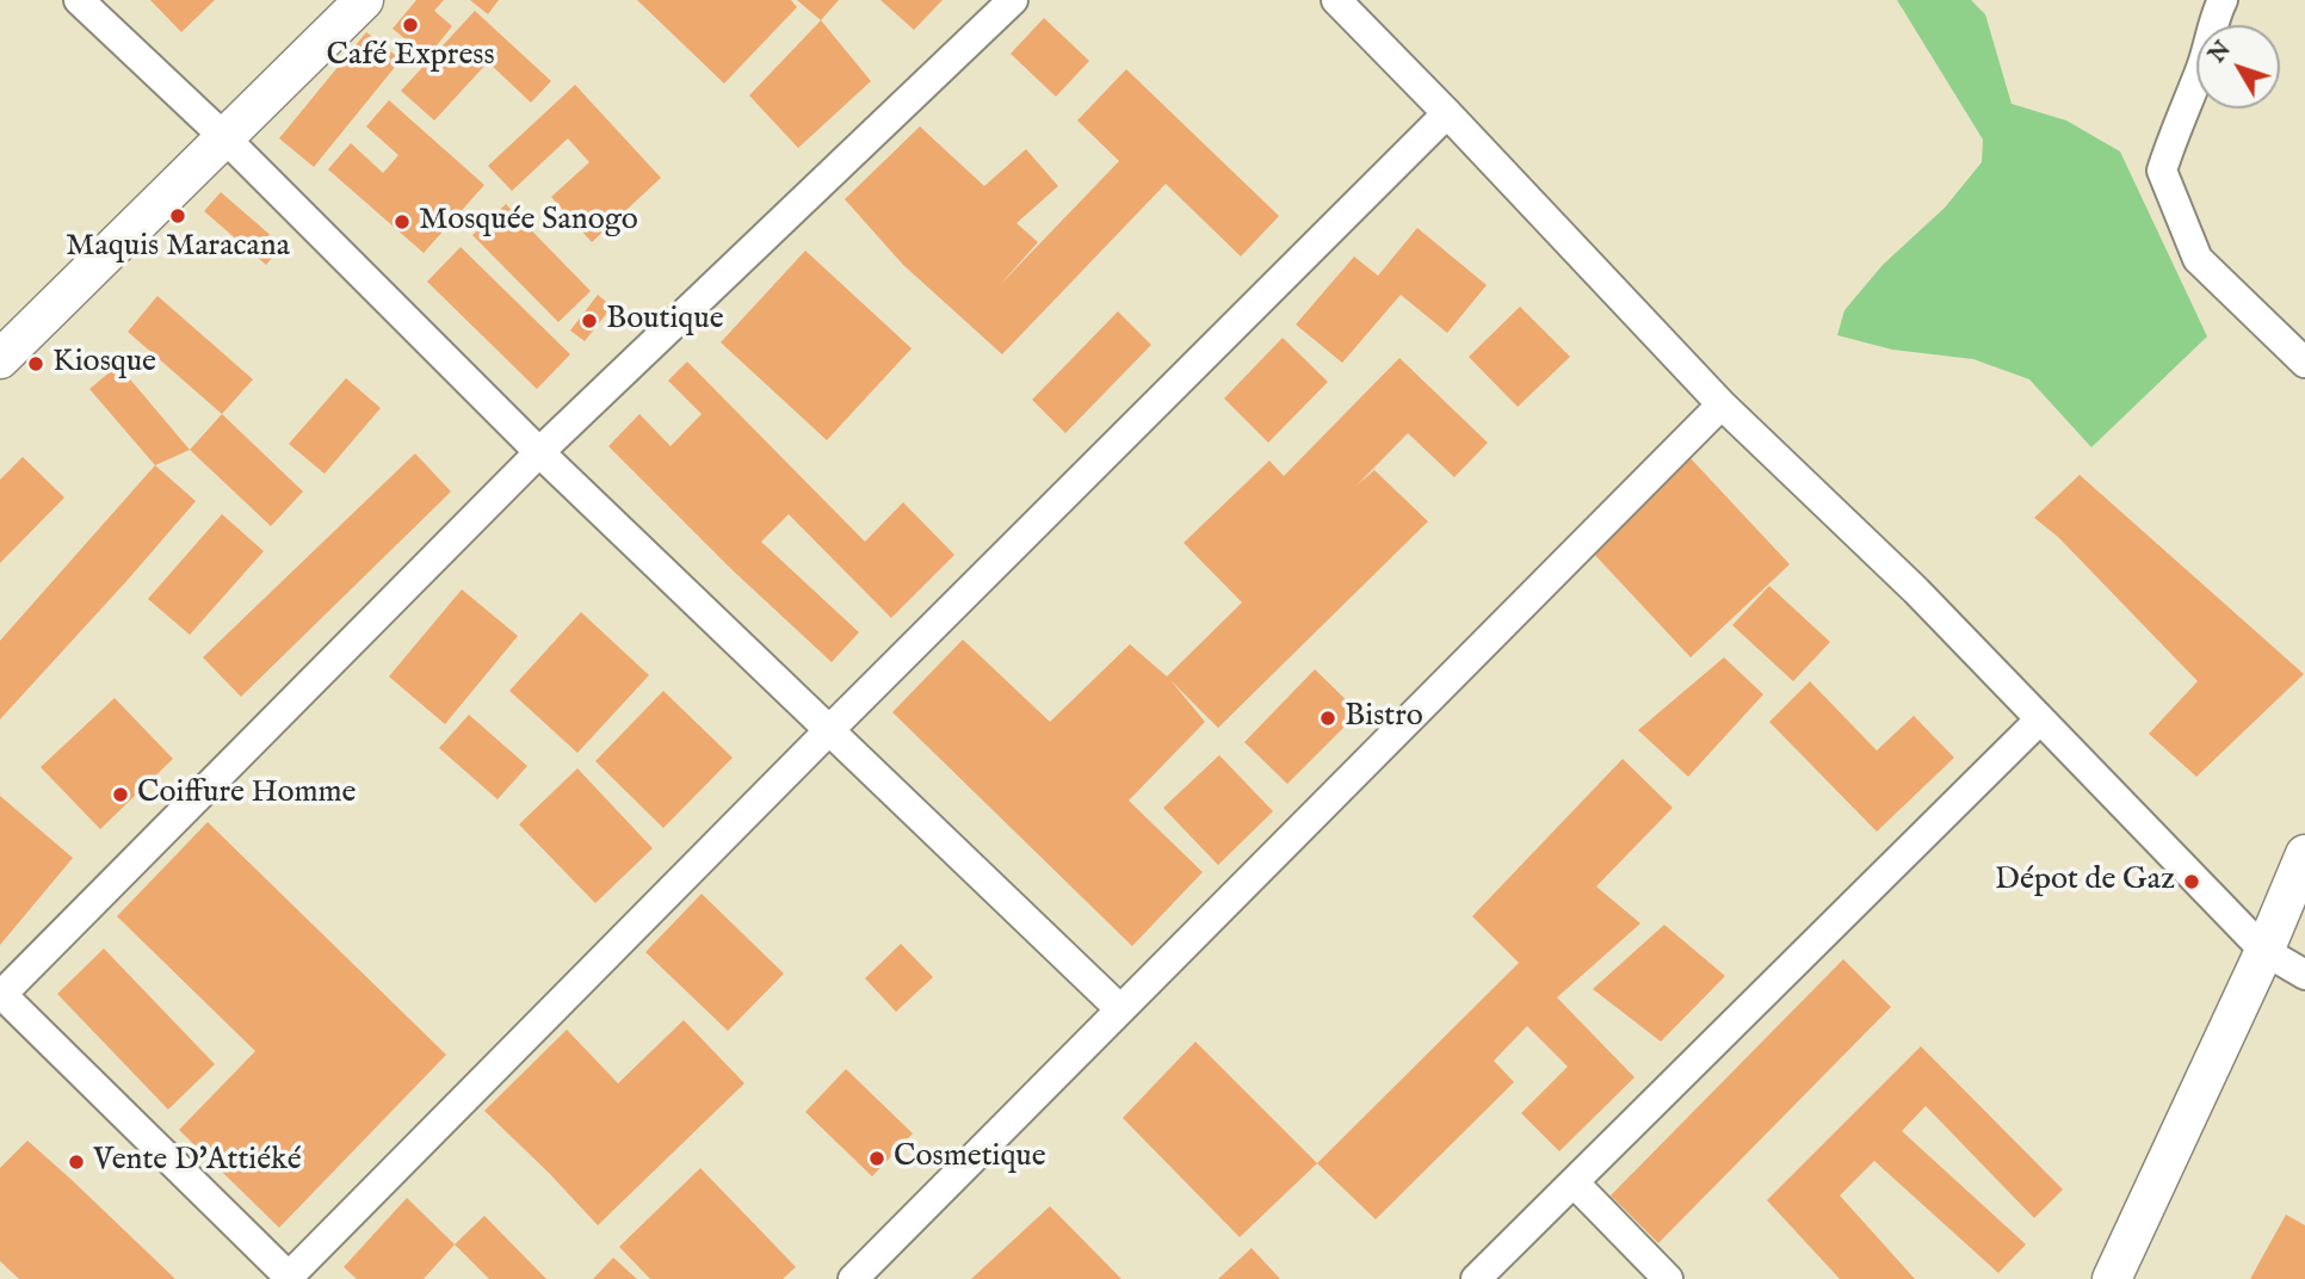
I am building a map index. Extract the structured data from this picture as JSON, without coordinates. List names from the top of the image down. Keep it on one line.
{"places":["Café Express","Maquis Maracana","Mosquée Sanogo","Boutique","Kiosque","Bistro","Coiffure Homme","Dépot de Gaz","Cosmetique","Vente D'Attiéké"],"north":"top left"}
